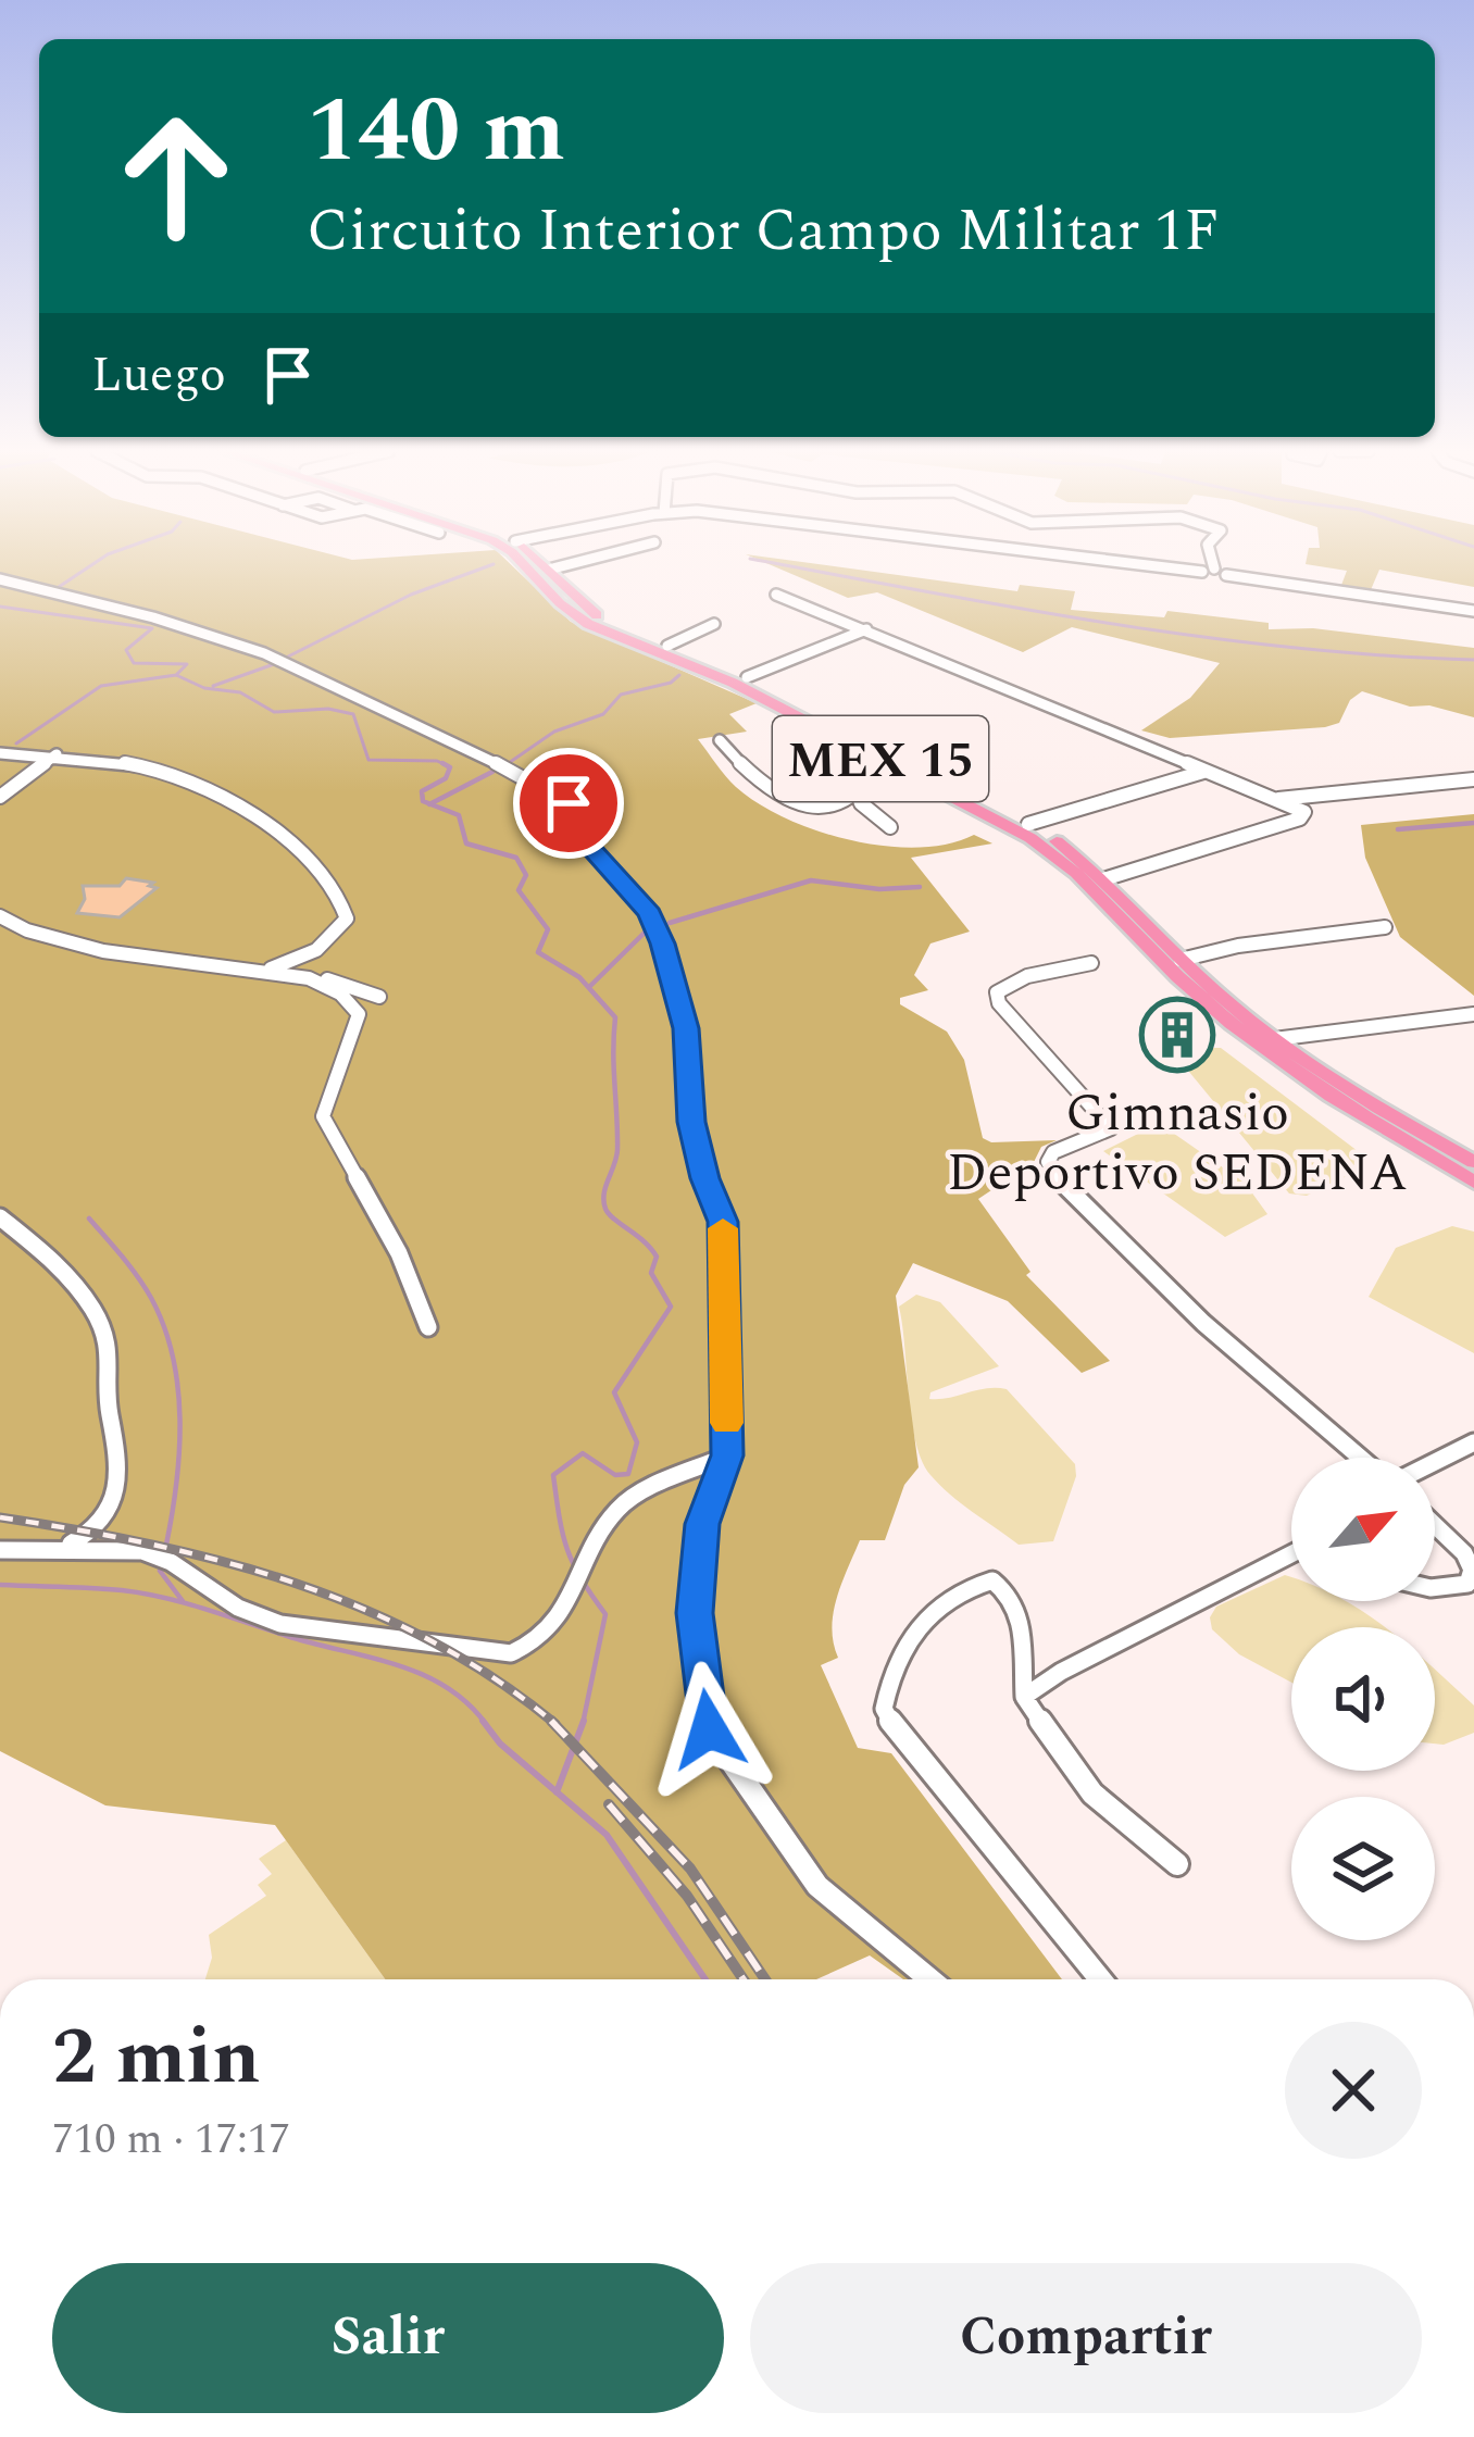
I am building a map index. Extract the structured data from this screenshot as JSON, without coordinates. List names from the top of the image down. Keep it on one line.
{"streets":{"highway":["MEX 15"]},"places":{"building":["Gimnasio Deportivo SEDENA"]},"north":"top right","page":{"turn":["140 m","Circuito Interior Campo Militar 1F"],"then":"Luego","heading":["2 min","710 m · 17:17"],"buttons":["Salir","Compartir"]}}
